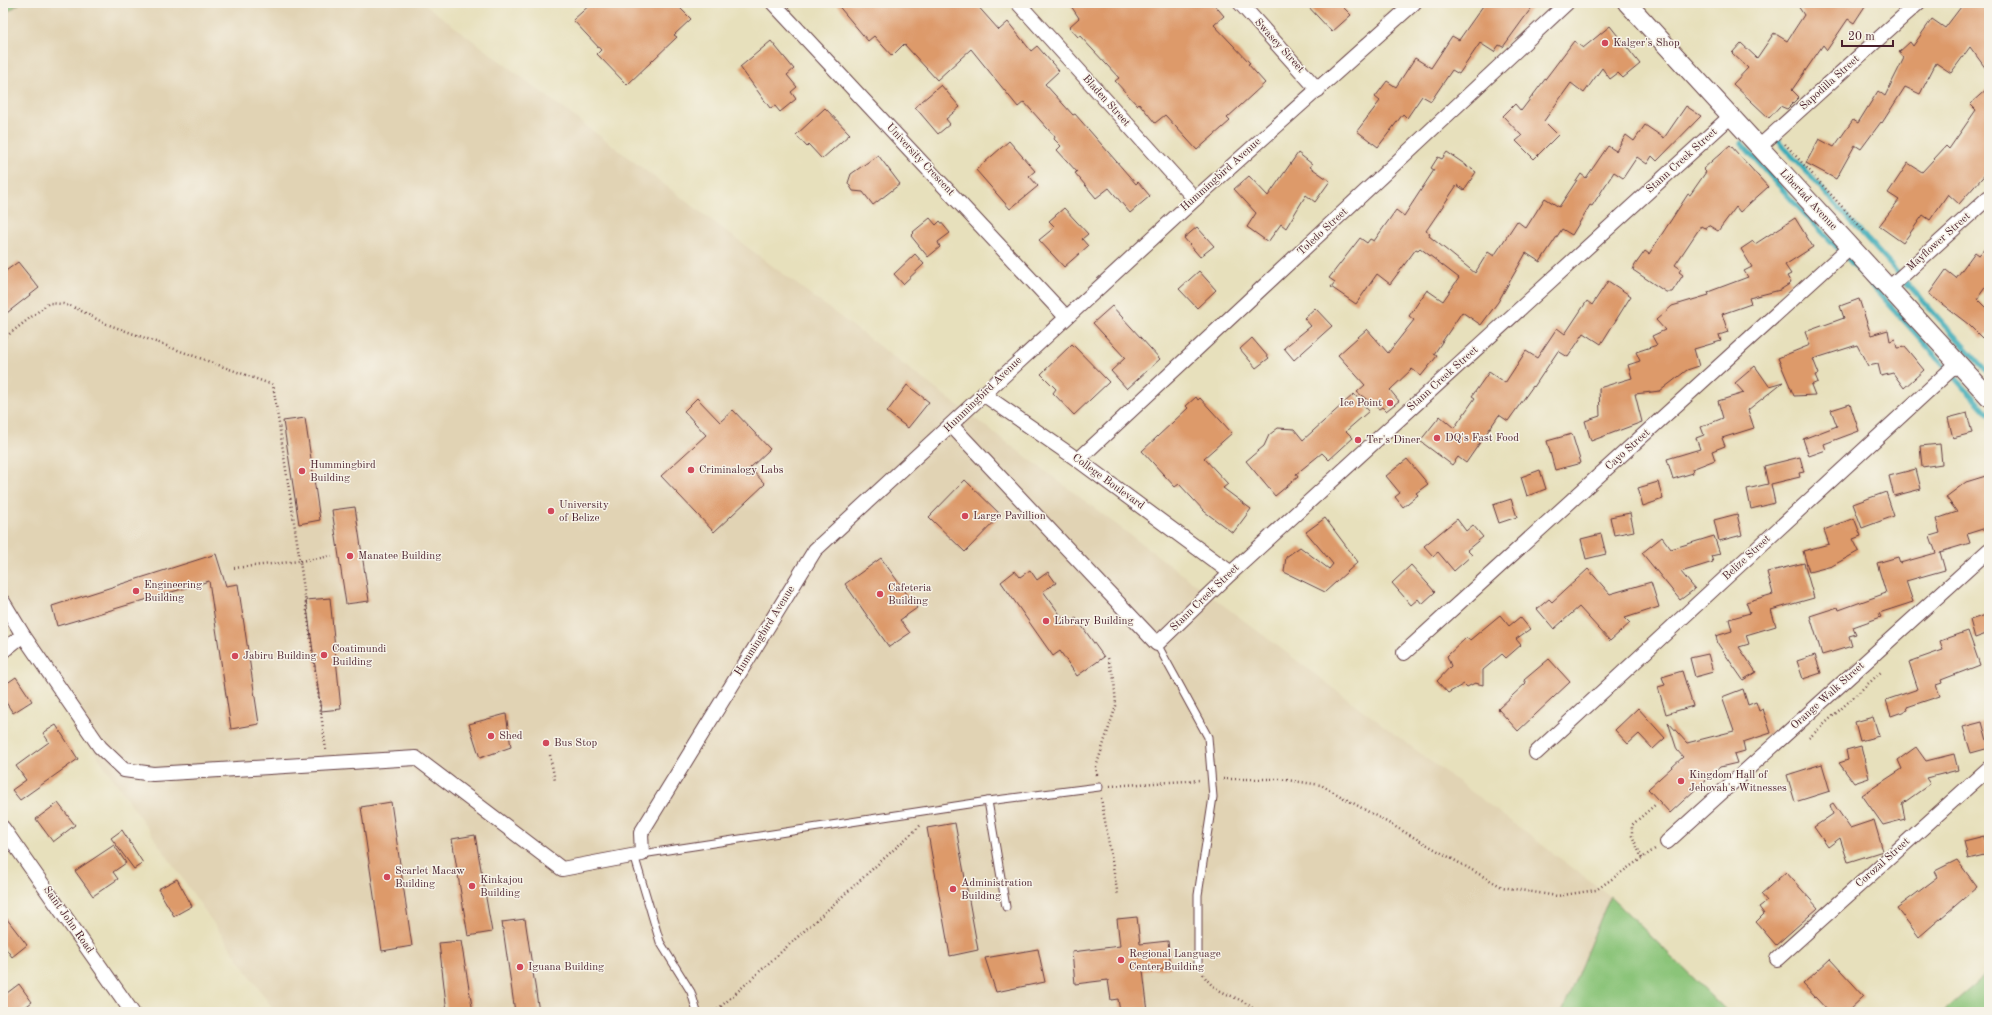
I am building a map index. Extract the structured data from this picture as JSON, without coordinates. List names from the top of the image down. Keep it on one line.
{"streets":{"street":["Swasey Street","Sapodilla Street","Bladen Street","University Crescent","Stann Creek Street","Hummingbird Avenue","Libertad Avenue","Toledo Street","Mayflower Street","Cayo Street","College Boulevard","Belize Street","Orange Walk Street","Corozal Street","Saint John Road"]},"crossings":[["Swasey Street","Hummingbird Avenue"],["Sapodilla Street","Libertad Avenue"],["Bladen Street","Hummingbird Avenue"],["University Crescent","Hummingbird Avenue"],["Stann Creek Street","Libertad Avenue"],["Stann Creek Street","College Boulevard"],["Hummingbird Avenue","College Boulevard"],["Libertad Avenue","Mayflower Street"],["Libertad Avenue","Cayo Street"],["Libertad Avenue","Belize Street"],["Toledo Street","College Boulevard"]],"places":["Kalger's Shop","Ice Point","DQ's Fast Food","Ter's Diner","Criminalogy Labs","Hummingbird Building","University of Belize","Large Pavillion","Manatee Building","Engineering Building","Cafeteria Building","Library Building","Coatimundi Building","Jabiru Building","Shed","Bus Stop","Kingdom Hall of Jehovah's Witnesses","Scarlet Macaw Building","Kinkajou Building","Administration Building","Regional Language Center Building","Iguana Building"],"scale_bar":"20 m"}
